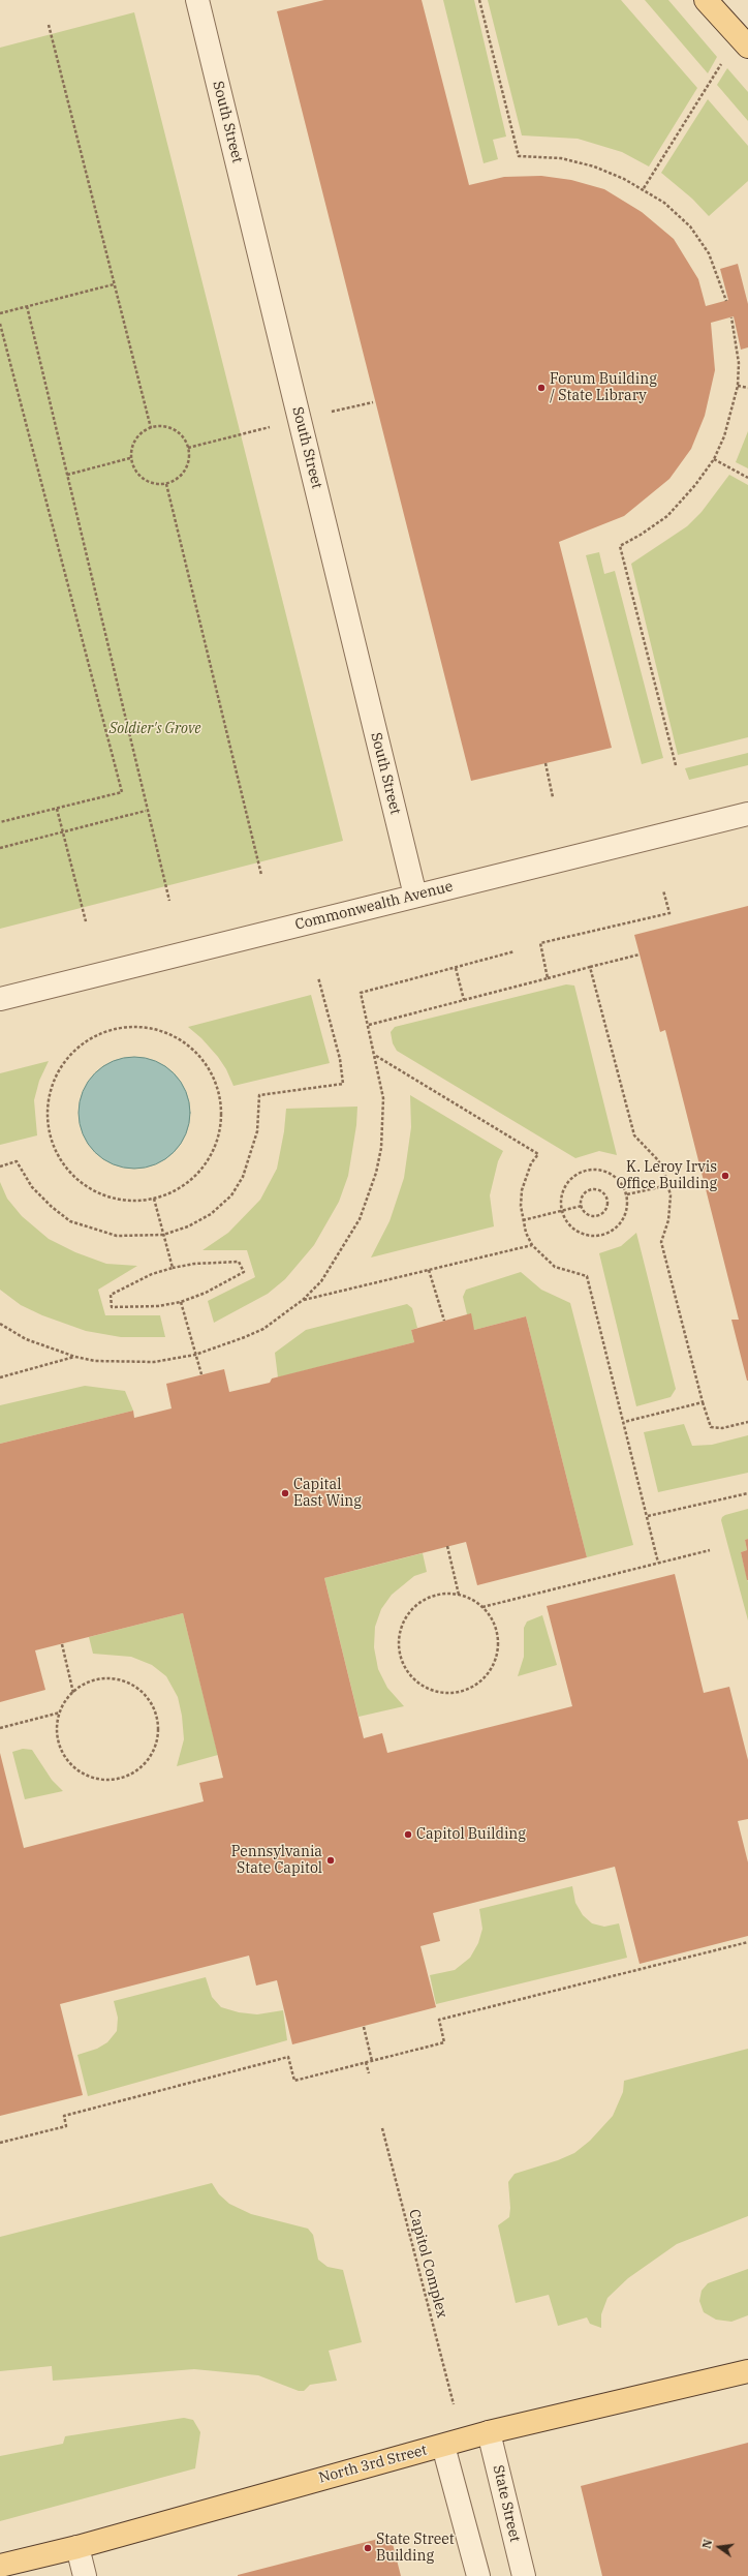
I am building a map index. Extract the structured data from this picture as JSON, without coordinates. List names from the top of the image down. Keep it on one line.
{"streets":{"main road":["North 3rd Street"],"street":["South Street","Commonwealth Avenue","State Street"],"path":["Capitol Complex"]},"crossings":[["South Street","Commonwealth Avenue"],["North 3rd Street","State Street"]],"parks":["Soldier's Grove"],"places":["Forum Building / State Library","K. Leroy Irvis Office Building","Capital East Wing","Capitol Building","Pennsylvania State Capitol","State Street Building"],"north":"left"}
